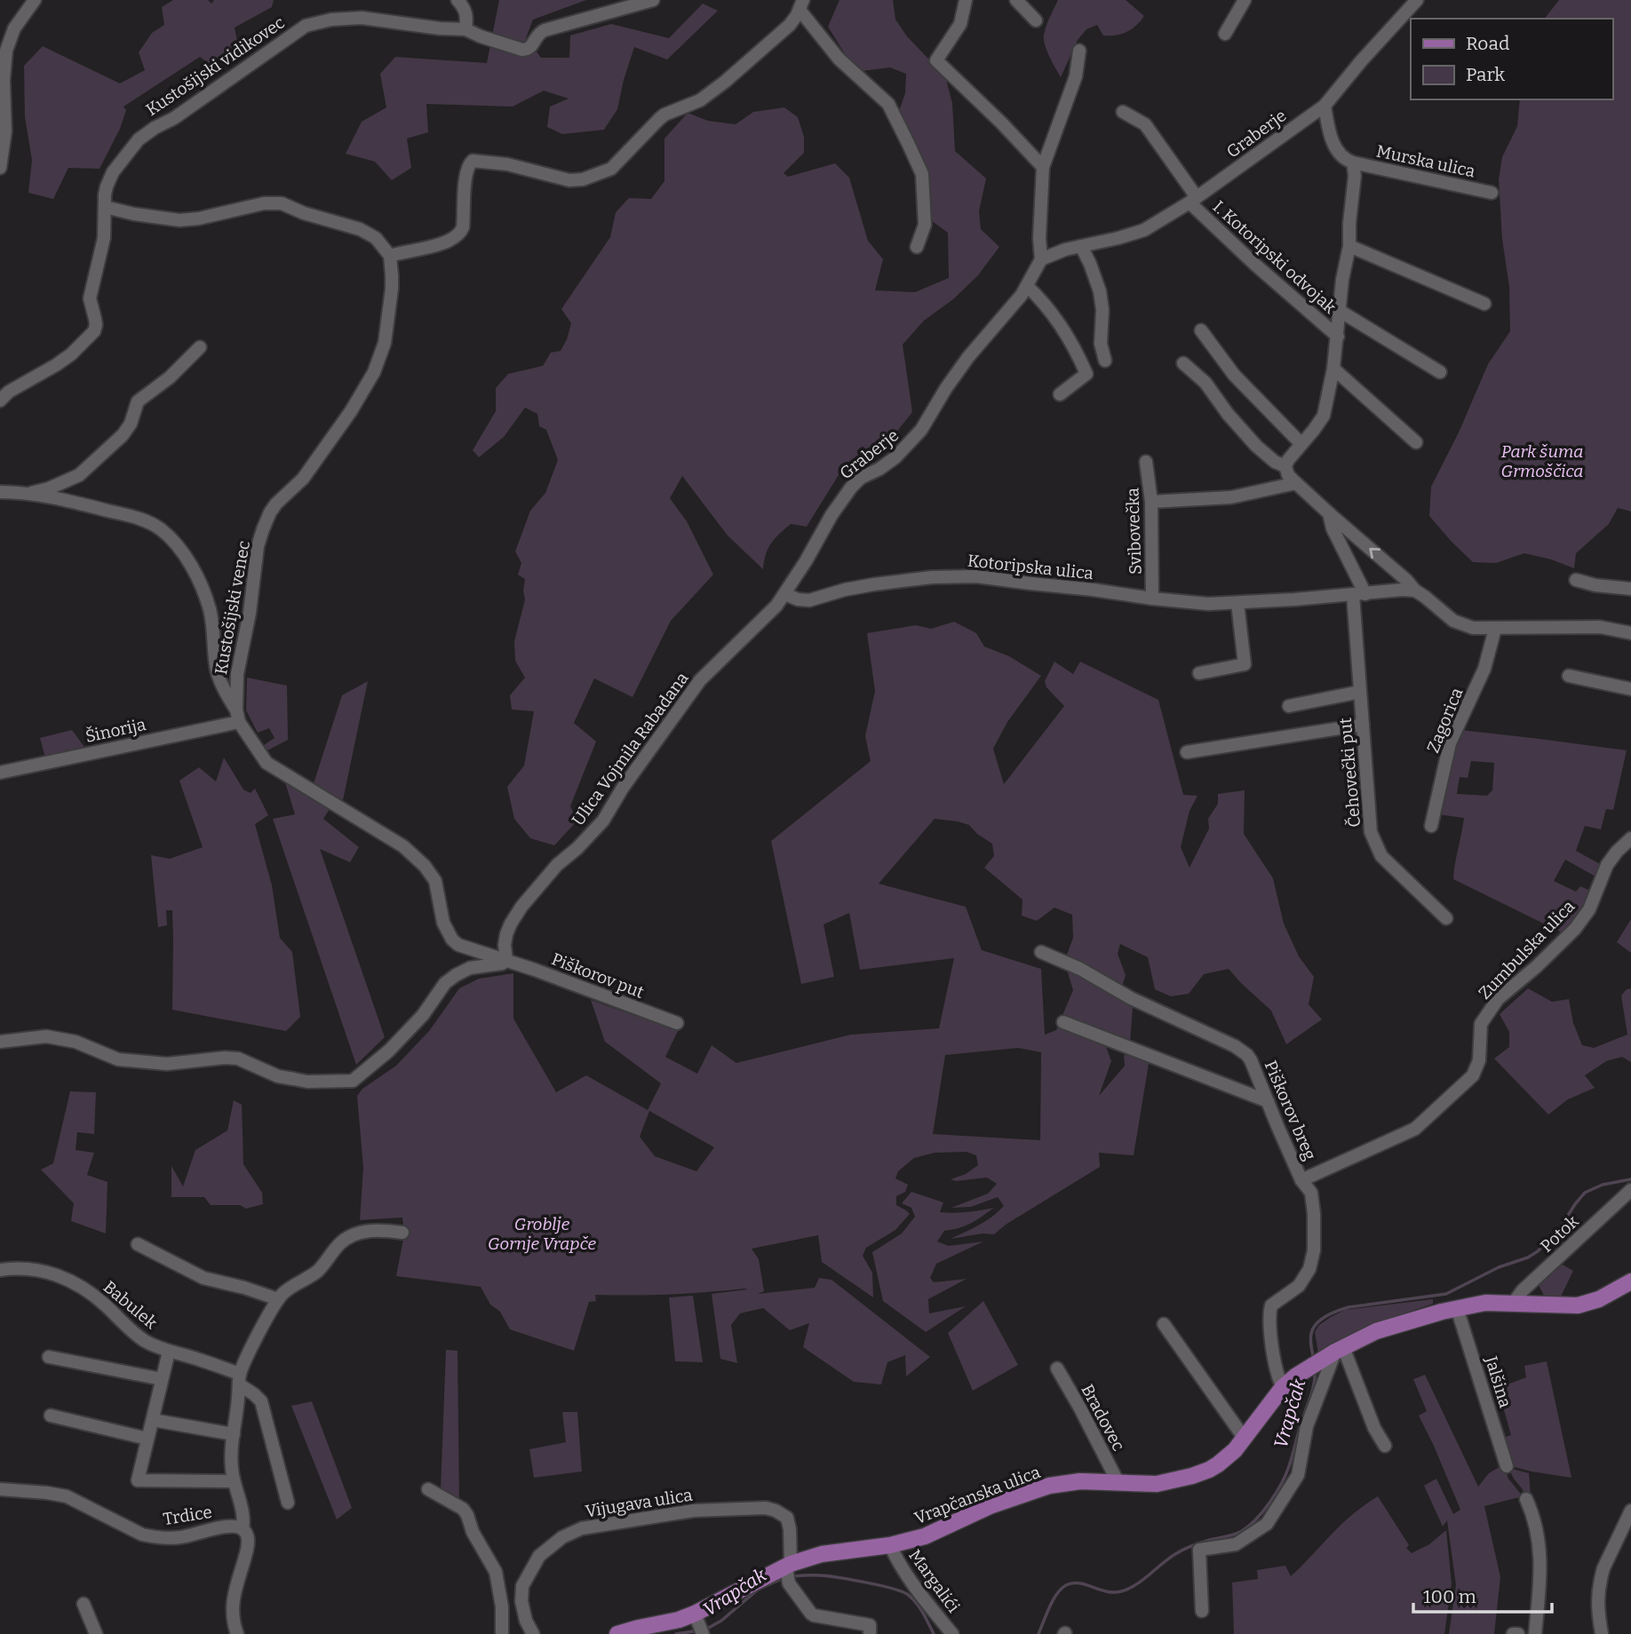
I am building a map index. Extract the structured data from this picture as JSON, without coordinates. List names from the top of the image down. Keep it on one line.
{"streets":{"main road":["Vrapčanska ulica"],"street":["Kustošijski vidikovec","Graberje","Murska ulica","I. Kotoripski odvojak","Svibovečka","Kotoripska ulica","Kustošijski venec","Zagorica","Šinorija","Ulica Vojmila Rabadana","Čehovečki put","Zumbulska ulica","Piškorov put","Piškorov breg","Potok","Babulek","Jalšina","Bradovec","Vijugava ulica","Trdice","Margalići"]},"crossings":[["Graberje","I. Kotoripski odvojak"],["Graberje","Kotoripska ulica"],["Graberje","Ulica Vojmila Rabadana"],["Svibovečka","Kotoripska ulica"],["Kotoripska ulica","Ulica Vojmila Rabadana"],["Kotoripska ulica","Čehovečki put"],["Kustošijski venec","Šinorija"],["Ulica Vojmila Rabadana","Piškorov put"],["Zumbulska ulica","Piškorov breg"],["Piškorov breg","Vrapčanska ulica"],["Potok","Vrapčanska ulica"],["Jalšina","Vrapčanska ulica"],["Bradovec","Vrapčanska ulica"],["Vrapčanska ulica","Vijugava ulica"],["Vrapčanska ulica","Margalići"]],"water":["Vrapčak"],"parks":["Park šuma Grmoščica","Groblje Gornje Vrapče"],"legend":["Road","Park"],"scale_bar":"100 m"}
